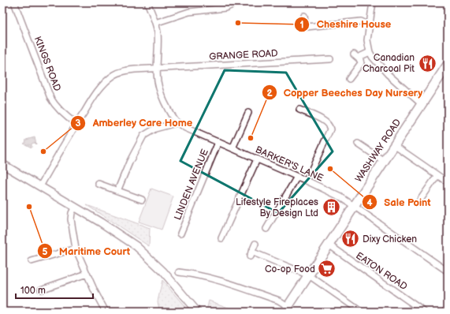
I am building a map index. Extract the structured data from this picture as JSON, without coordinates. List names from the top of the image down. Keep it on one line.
{"streets":{"highway":["WASHWAY ROAD"],"street":["GRANGE ROAD","KINGS ROAD","BARKER'S LANE","LINDEN AVENUE","EATON ROAD"]},"crossings":[["GRANGE ROAD","KINGS ROAD"],["WASHWAY ROAD","BARKER'S LANE"],["WASHWAY ROAD","EATON ROAD"],["BARKER'S LANE","LINDEN AVENUE"]],"places":{"other":["Cheshire House","Copper Beeches Day Nursery","Amberley Care Home","Sale Point","Maritime Court"],"restaurant":["Canadian Charcoal Pit","Dixy Chicken"],"building":["Lifestyle Fireplaces By Design Ltd"],"supermarket":["Co-op Food"]},"scale_bar":"100 m"}
